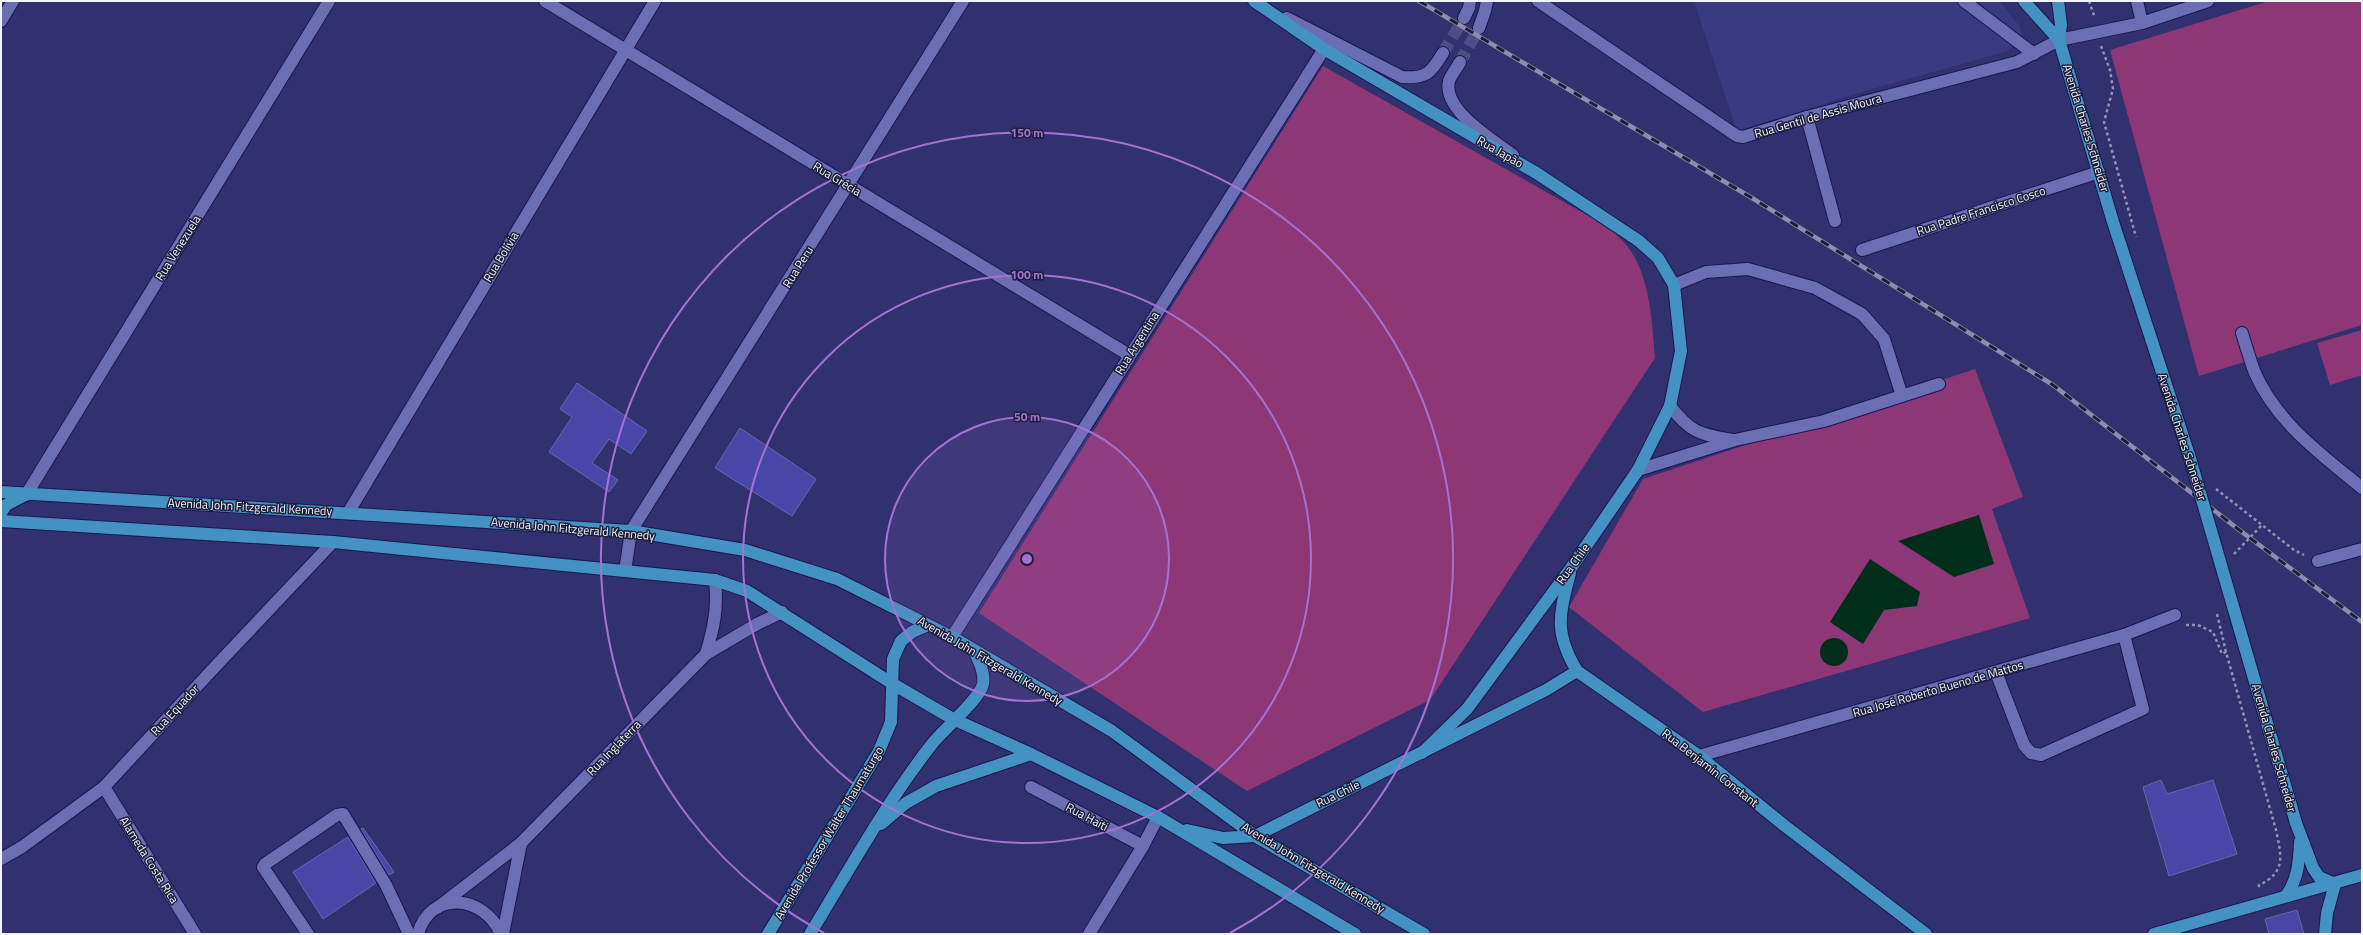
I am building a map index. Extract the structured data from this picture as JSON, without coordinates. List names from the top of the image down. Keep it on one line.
{"streets":{"main road":["Avenida Charles Schneider","Rua Japão","Avenida John Fitzgerald Kennedy","Rua Chile","Rua Benjamin Constant","Avenida Professor Walter Thaumaturgo"],"street":["Rua Gentil de Assis Moura","Rua Grécia","Rua Padre Francisco Cosco","Rua Venezuela","Rua Bolívia","Rua Peru","Rua Argentina","Rua José Roberto Bueno de Mattos","Rua Equador","Rua Inglaterra","Rua Haiti","Alameda Costa Rica"]},"crossings":[["Rua Gentil de Assis Moura","Avenida Charles Schneider"],["Avenida Charles Schneider","Rua Padre Francisco Cosco"],["Rua Japão","Rua Argentina"],["Rua Japão","Rua Chile"],["Rua Grécia","Rua Bolívia"],["Rua Grécia","Rua Peru"],["Rua Grécia","Rua Argentina"],["Rua Venezuela","Avenida John Fitzgerald Kennedy"],["Rua Bolívia","Avenida John Fitzgerald Kennedy"],["Rua Peru","Avenida John Fitzgerald Kennedy"],["Rua Argentina","Avenida John Fitzgerald Kennedy"],["Rua Argentina","Avenida Professor Walter Thaumaturgo"],["Avenida John Fitzgerald Kennedy","Rua Chile"],["Avenida John Fitzgerald Kennedy","Avenida Professor Walter Thaumaturgo"],["Rua Chile","Rua Benjamin Constant"],["Rua José Roberto Bueno de Mattos","Rua Benjamin Constant"],["Rua Equador","Alameda Costa Rica"]],"rings":["150 m","100 m","50 m"]}
